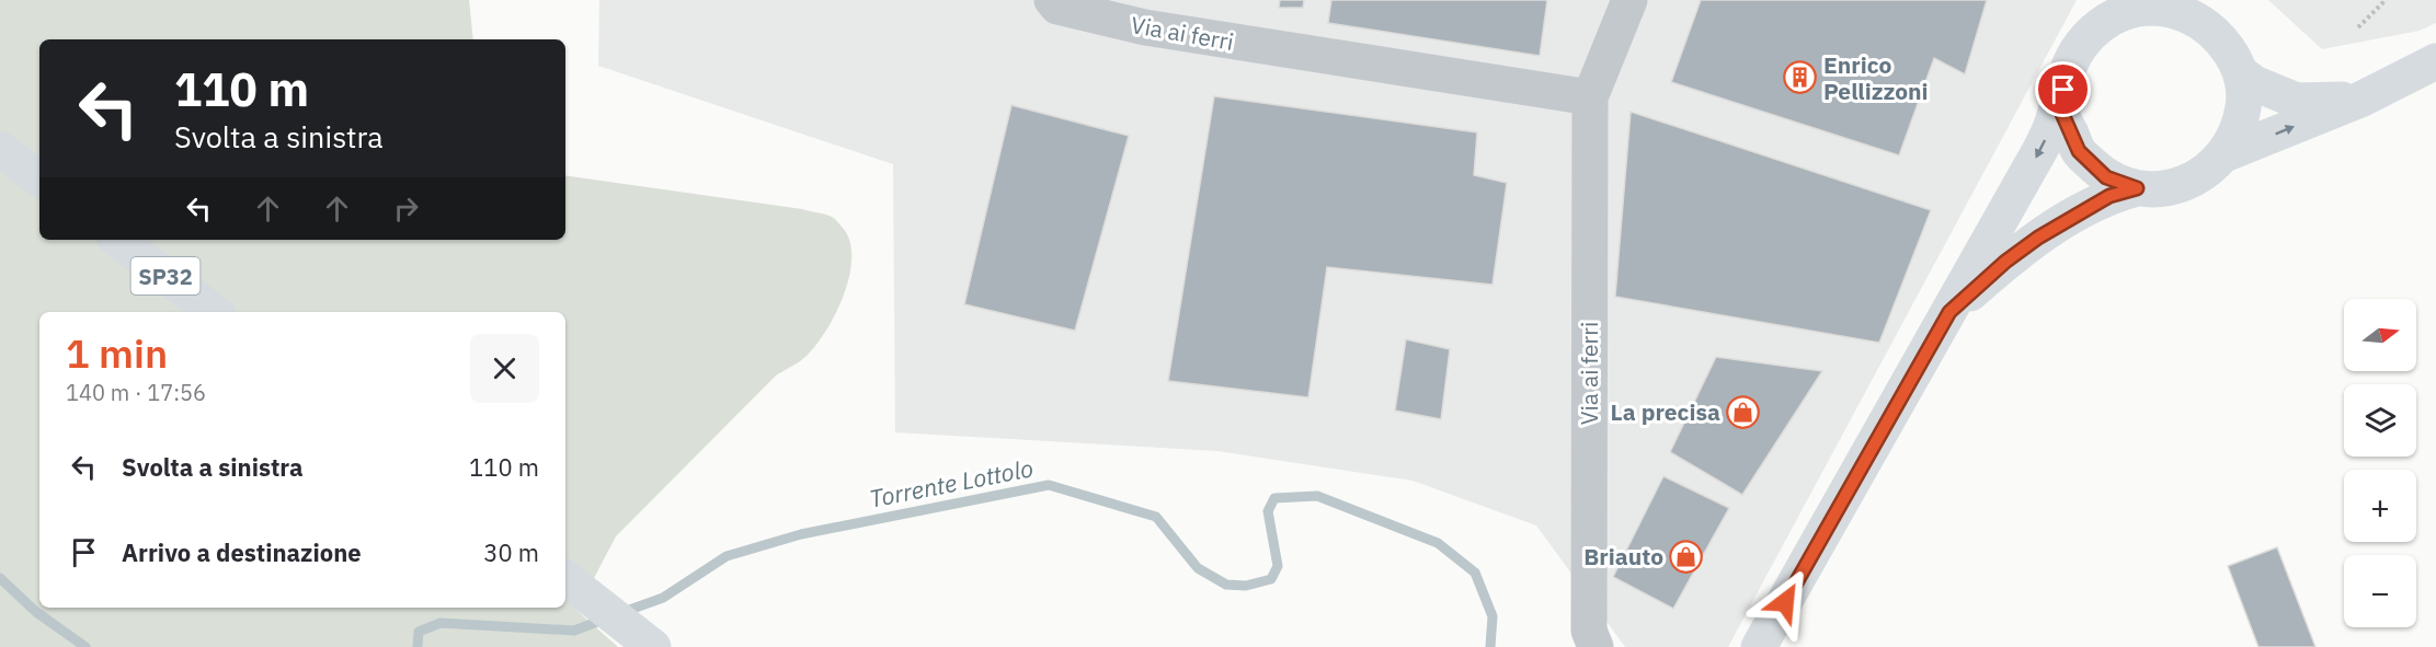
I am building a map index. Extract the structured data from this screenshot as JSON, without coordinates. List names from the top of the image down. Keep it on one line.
{"streets":{"main road":["SP32"],"street":["Via ai ferri"]},"water":["Torrente Lottolo"],"places":{"building":["Enrico Pellizzoni"],"shop":["La precisa","Briauto"]},"north":"right","page":{"turn":["110 m","Svolta a sinistra"],"map_buttons":["+","−"],"heading":["1 min","140 m · 17:56"],"list":[{"name":"Svolta a sinistra","value":"110 m"},{"name":"Arrivo a destinazione","value":"30 m"}]}}
